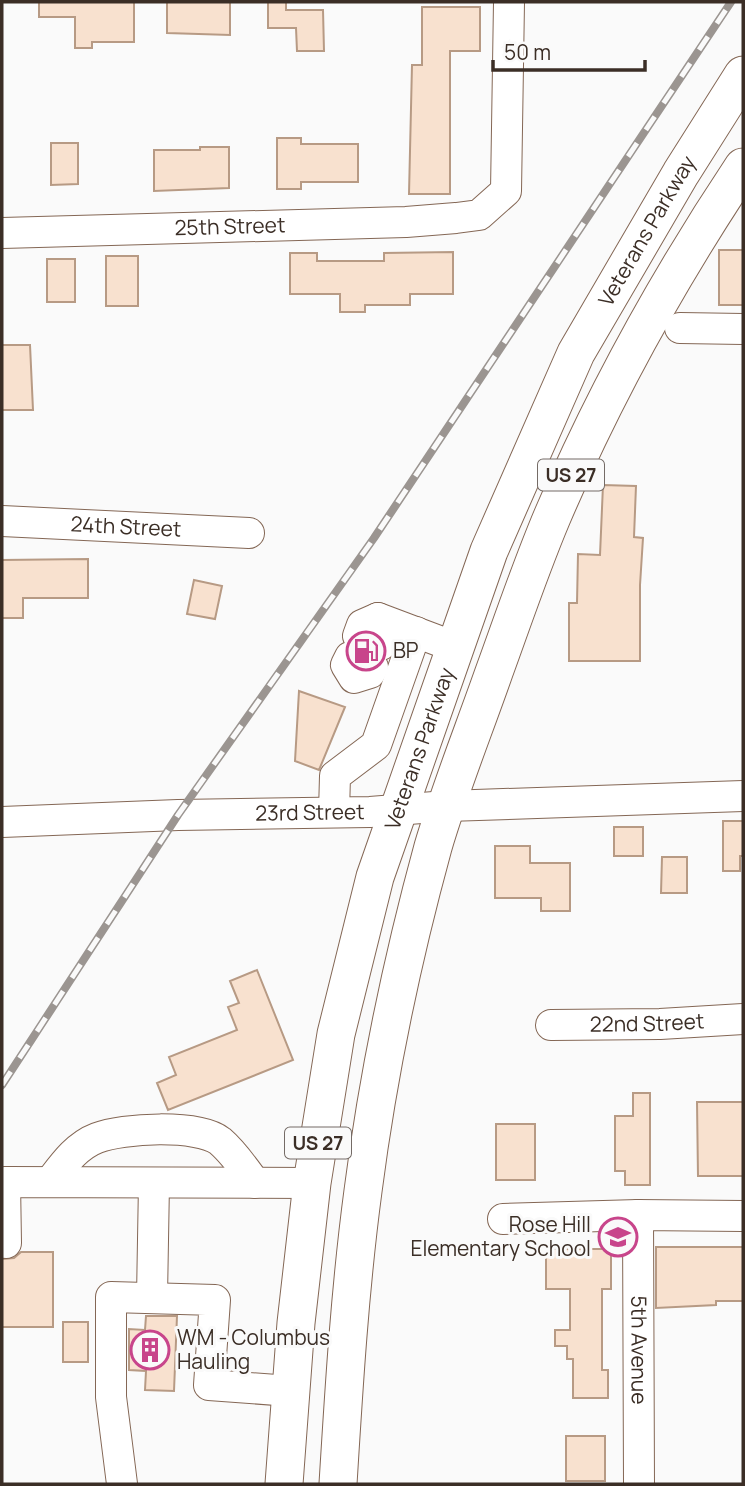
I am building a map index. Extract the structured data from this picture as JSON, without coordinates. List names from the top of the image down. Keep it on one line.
{"streets":{"main road":["Veterans Parkway","US 27"],"street":["25th Street","24th Street","23rd Street","22nd Street","5th Avenue"]},"crossings":[["Veterans Parkway","23rd Street"]],"places":{"fuel station":["BP"],"school or university":["Rose Hill Elementary School"],"building":["WM - Columbus Hauling"]},"scale_bar":"50 m"}
